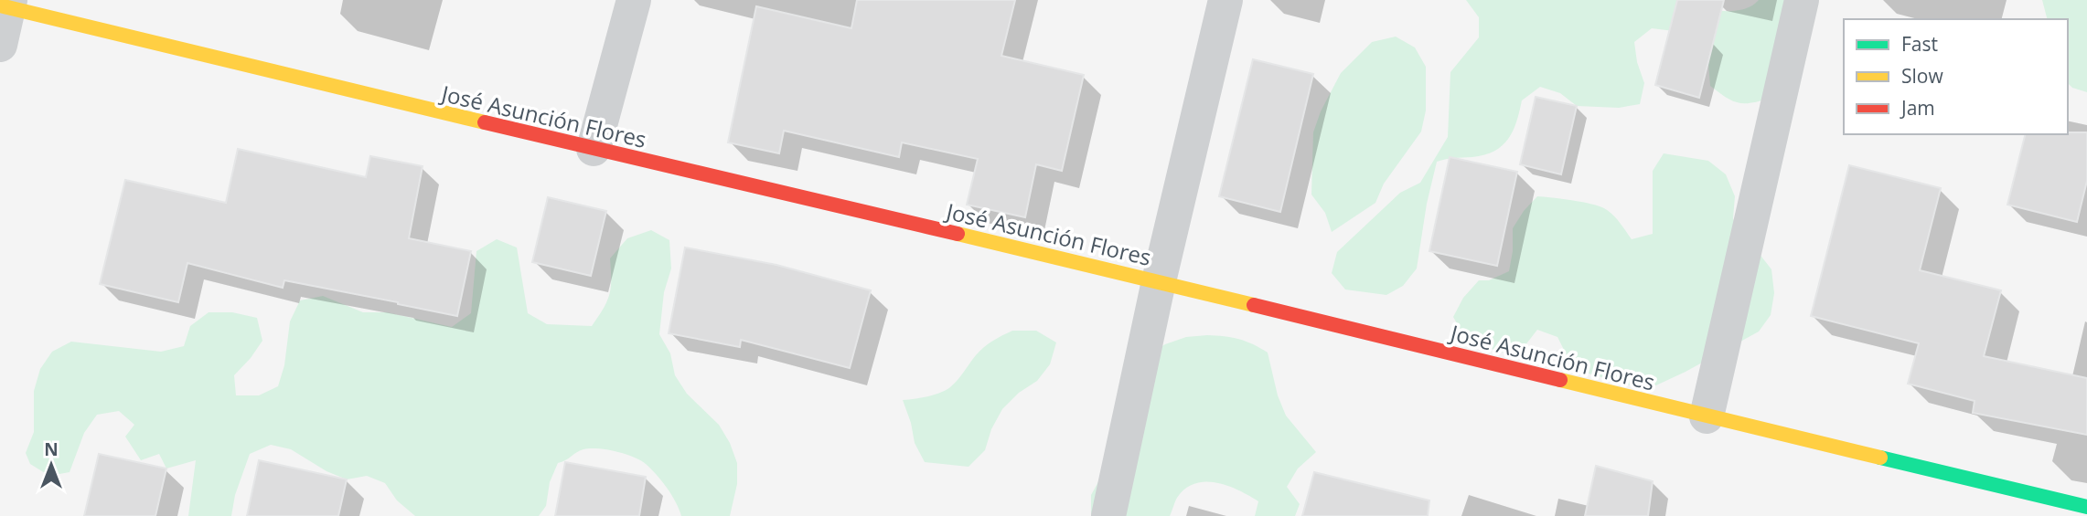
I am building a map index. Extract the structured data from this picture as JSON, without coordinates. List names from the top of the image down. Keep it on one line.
{"streets":{"street":["José Asunción Flores"]},"legend":["Fast","Slow","Jam"],"north":"top"}
